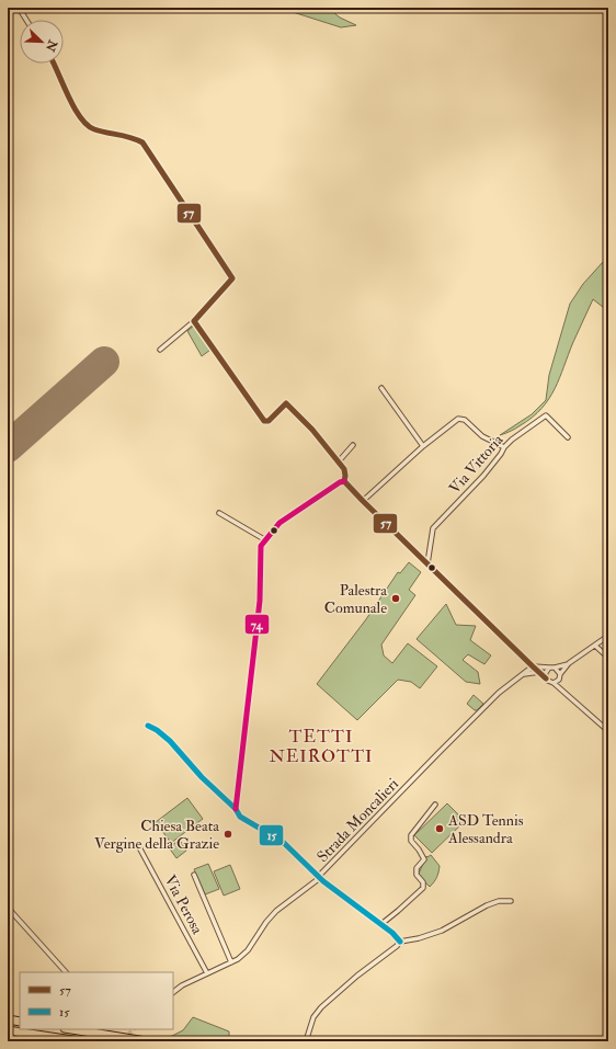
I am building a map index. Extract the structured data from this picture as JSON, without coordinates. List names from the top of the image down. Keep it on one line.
{"streets":{"street":["Via Vittoria","Strada Moncalieri","Via Perosa"]},"crossings":[["Strada Moncalieri","Via Perosa"]],"districts":["TETTI NEIROTTI"],"places":["Palestra Comunale","ASD Tennis Alessandra","Chiesa Beata Vergine della Grazie"],"lines":["transit line 57","transit line 74","transit line 15"],"legend":["57","15"],"north":"bottom right"}
